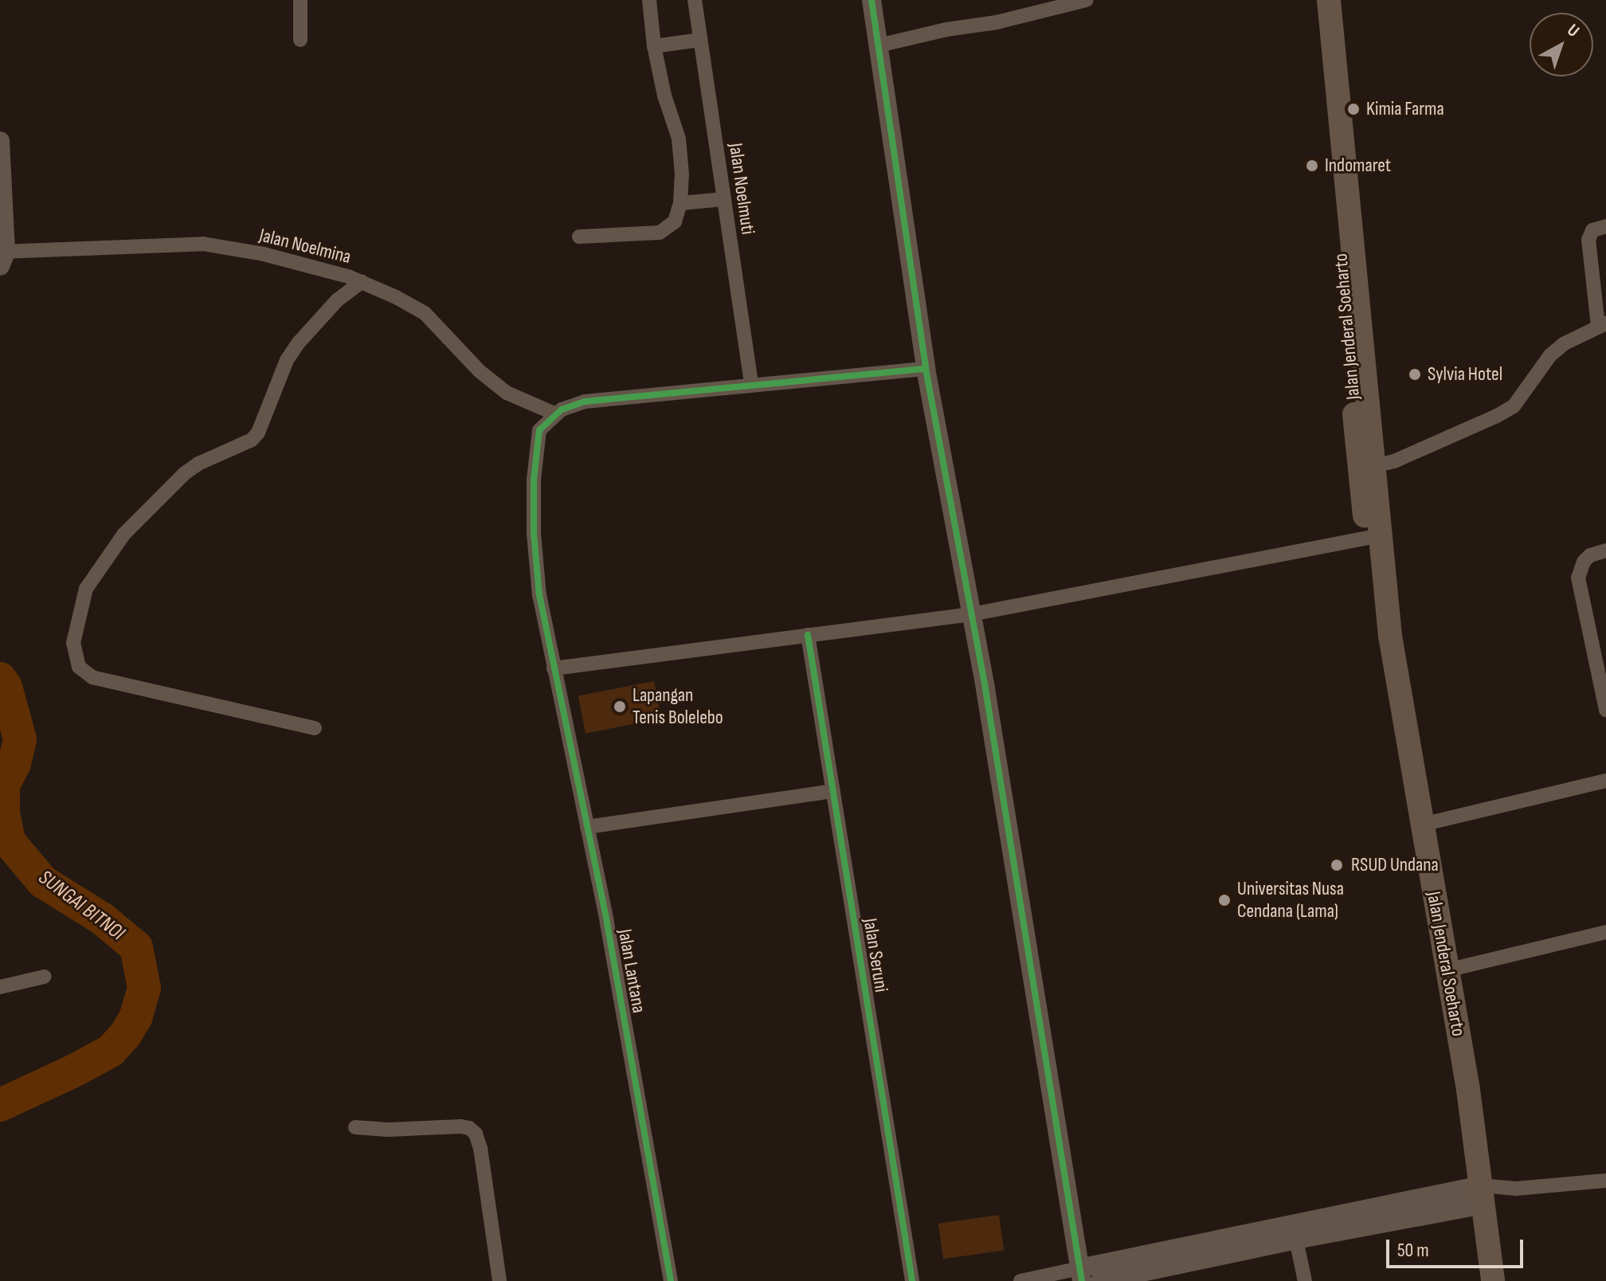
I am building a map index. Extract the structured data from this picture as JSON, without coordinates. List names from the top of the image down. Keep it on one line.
{"streets":{"main road":["Jalan Jenderal Soeharto"],"street":["Jalan Noelmuti","Jalan Noelmina","Jalan Seruni","Jalan Lantana"]},"crossings":[["Jalan Noelmina","Jalan Lantana"]],"water":["SUNGAI BITNOI"],"places":["Kimia Farma","Indomaret","Sylvia Hotel","Lapangan Tenis Bolelebo","RSUD Undana","Universitas Nusa Cendana (Lama)"],"scale_bar":"50 m","north":"top right"}
